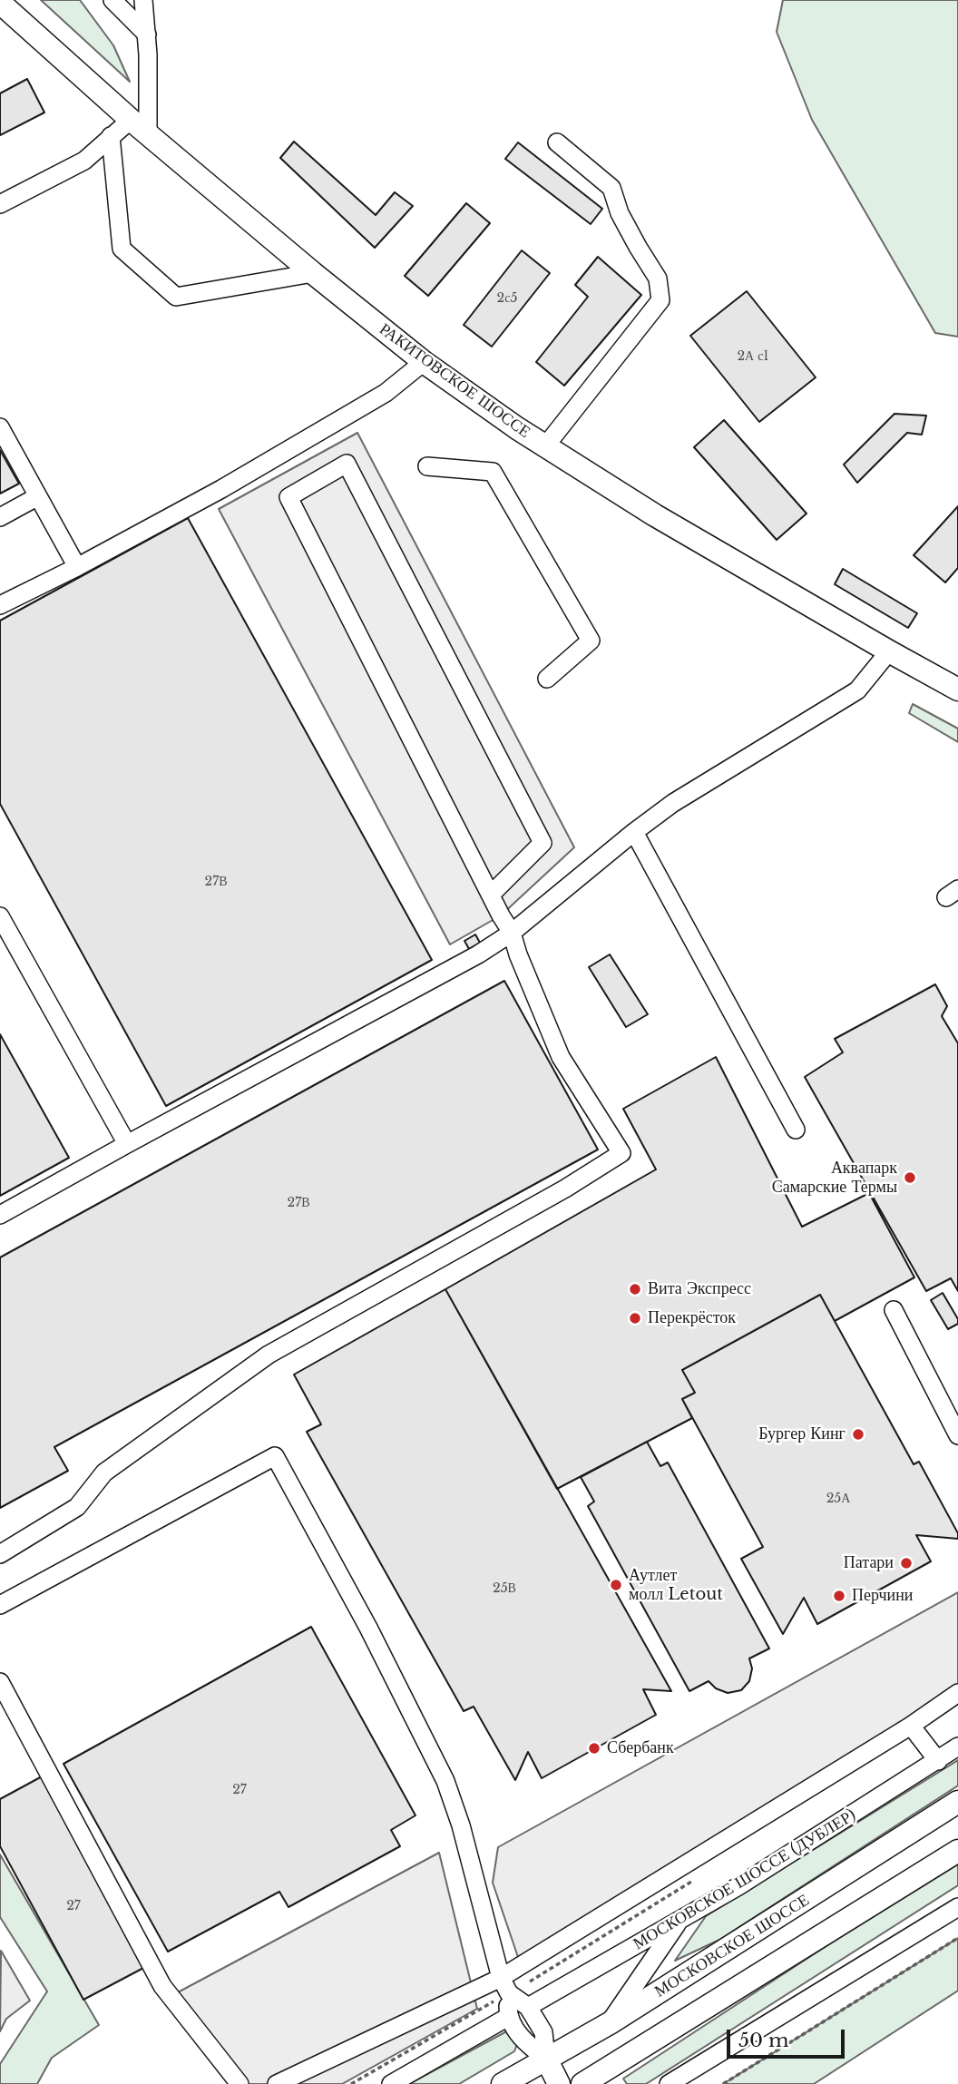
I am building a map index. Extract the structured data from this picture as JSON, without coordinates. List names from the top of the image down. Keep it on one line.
{"streets":{"main road":["РАКИТОВСКОЕ ШОССЕ","МОСКОВСКОЕ ШОССЕ"],"street":["МОСКОВСКОЕ ШОССЕ (ДУБЛЕР)"]},"places":["Аквапарк Самарские Термы","Вита Экспресс","Перекрёсток","Бургер Кинг","Патари","Аутлет молл Letout","Перчини","Сбербанк"],"house_numbers":["2с5","2А с1","27В","27В","25А","25В","27","27"],"scale_bar":"50 m"}
